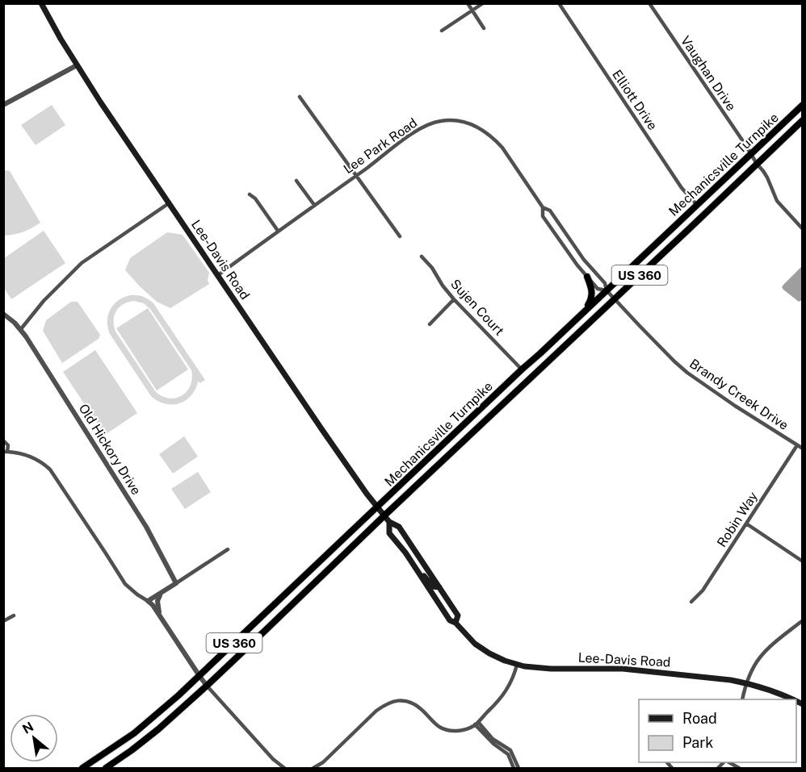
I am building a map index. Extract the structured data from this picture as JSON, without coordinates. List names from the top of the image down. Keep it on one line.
{"streets":{"highway":["Mechanicsville Turnpike","US 360"],"main road":["Lee-Davis Road"],"street":["Vaughan Drive","Elliott Drive","Lee Park Road","Sujen Court","Brandy Creek Drive","Old Hickory Drive","Robin Way"]},"crossings":[["Vaughan Drive","Mechanicsville Turnpike"],["Elliott Drive","Mechanicsville Turnpike"],["Lee Park Road","Mechanicsville Turnpike"],["Lee Park Road","Lee-Davis Road"],["Lee Park Road","Brandy Creek Drive"],["Mechanicsville Turnpike","Lee-Davis Road"],["Mechanicsville Turnpike","Sujen Court"],["Mechanicsville Turnpike","Brandy Creek Drive"],["Brandy Creek Drive","Robin Way"]],"legend":["Road","Park"],"north":"top left"}
